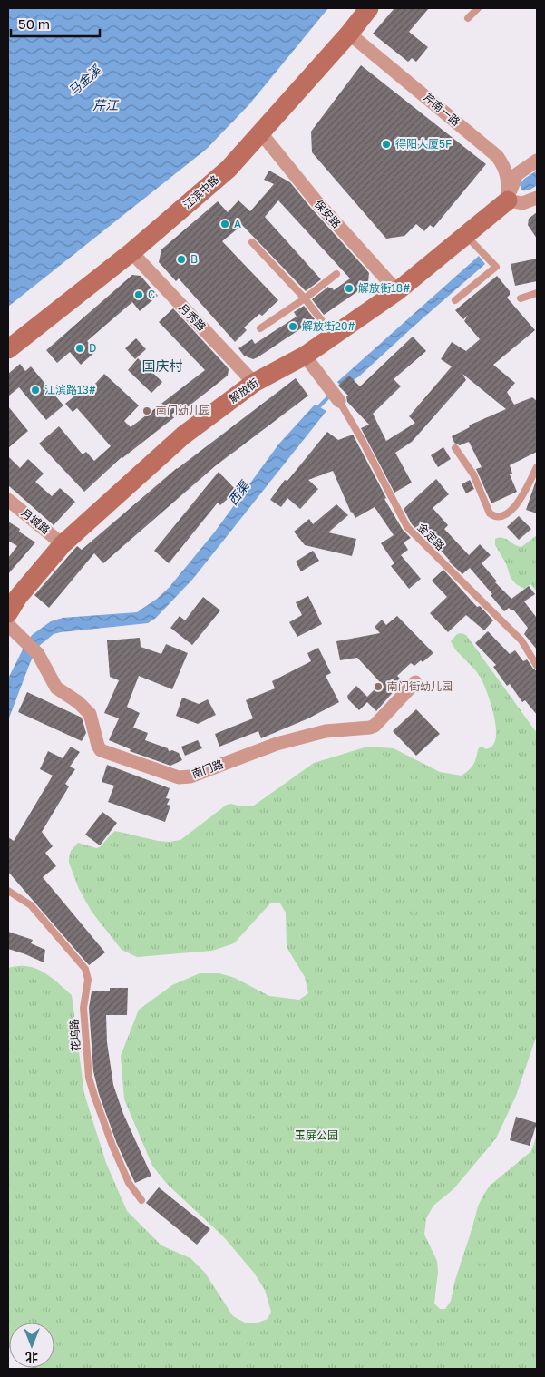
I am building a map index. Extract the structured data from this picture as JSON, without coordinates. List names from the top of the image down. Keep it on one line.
{"streets":{"street":["芹南一路","江滨中路","保安路","月秀路","解放街","月城路","南门路"],"lane":["金定路","花坞路"]},"crossings":[["芹南一路","江滨中路"],["芹南一路","解放街"],["江滨中路","保安路"],["江滨中路","月秀路"],["保安路","解放街"],["月秀路","解放街"],["解放街","月城路"]],"districts":["国庆村"],"water":["马金溪","芹江","西渠"],"parks":["玉屏公园"],"places":["得阳大厦5F","A","B","解放街18#","C","解放街20#","D","江滨路13#","南门幼儿园","南门街幼儿园"],"scale_bar":"50 m","north":"bottom"}
